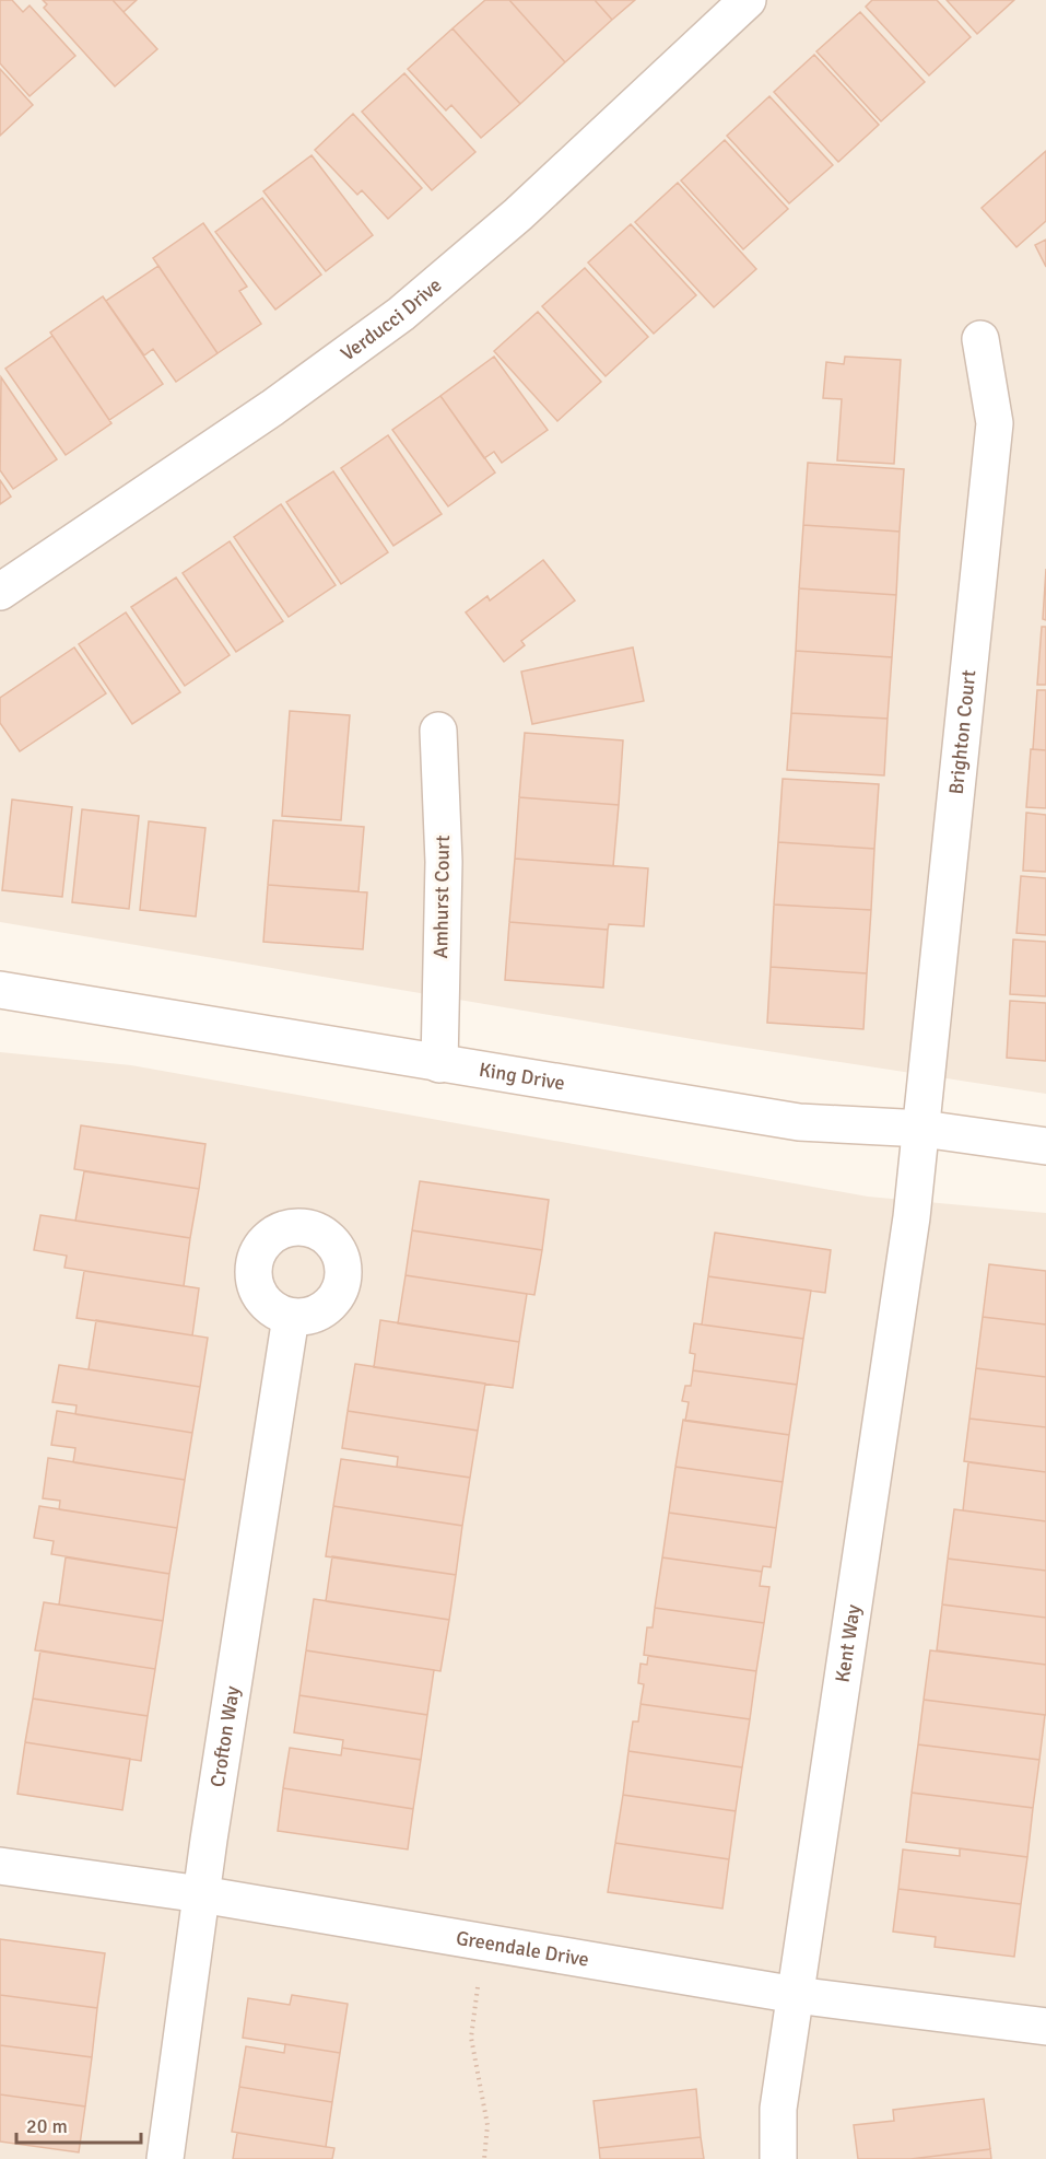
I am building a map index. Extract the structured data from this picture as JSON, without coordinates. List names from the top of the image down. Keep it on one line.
{"streets":{"street":["Verducci Drive","Brighton Court","Amhurst Court","King Drive","Kent Way","Crofton Way","Greendale Drive"]},"crossings":[["Brighton Court","King Drive"],["Brighton Court","Kent Way"],["Amhurst Court","King Drive"],["King Drive","Kent Way"],["Kent Way","Greendale Drive"],["Crofton Way","Greendale Drive"]],"scale_bar":"20 m"}
